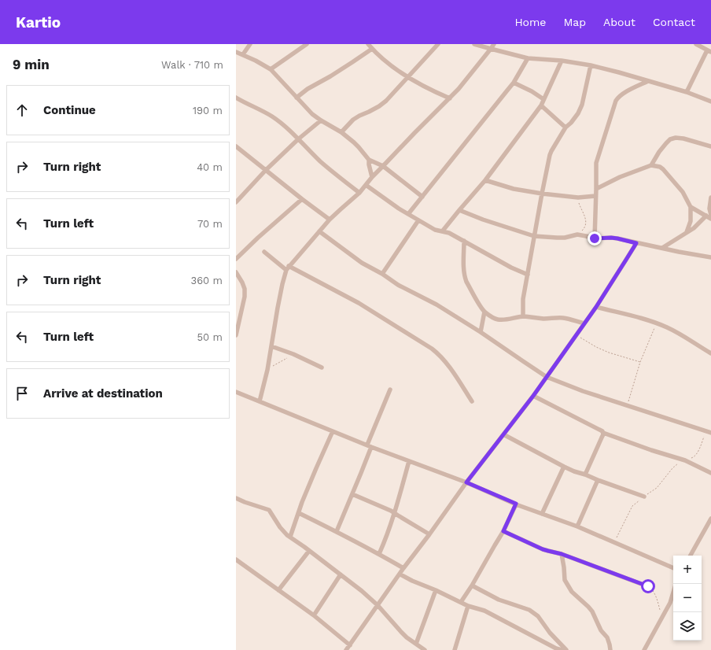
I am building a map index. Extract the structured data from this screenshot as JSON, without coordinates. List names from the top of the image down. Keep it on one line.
{"page":{"header":"Kartio","nav":["Home","Map","About","Contact"],"heading":["9 min","Walk · 710 m"],"list":[["Continue","190 m"],["Turn right","40 m"],["Turn left","70 m"],["Turn right","360 m"],["Turn left","50 m"],"Arrive at destination"],"map_buttons":["+","−"]}}
